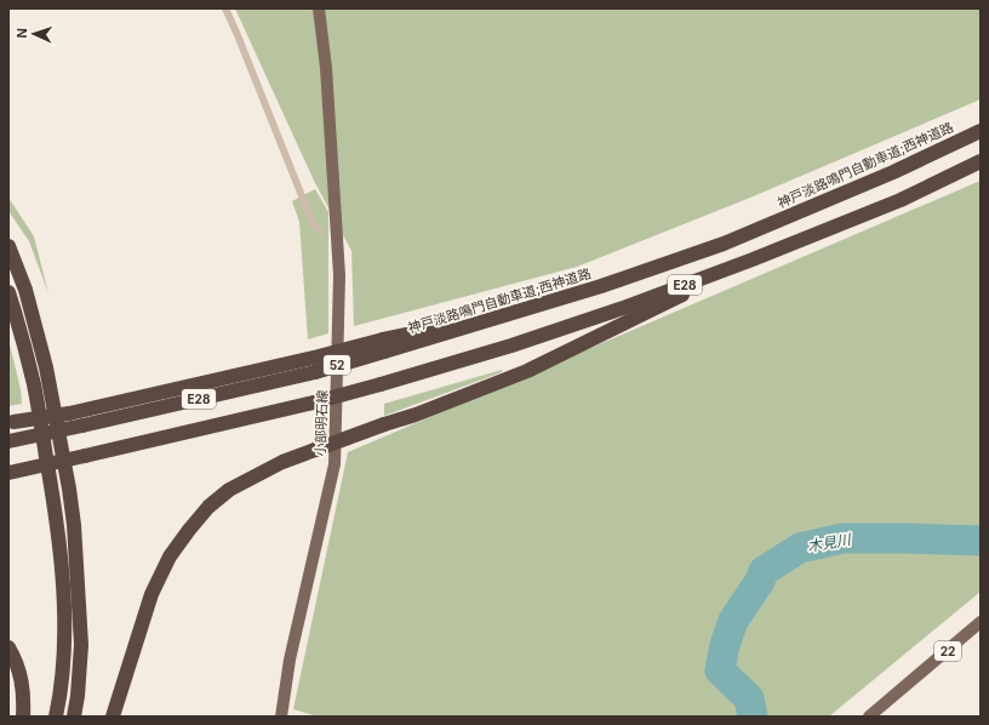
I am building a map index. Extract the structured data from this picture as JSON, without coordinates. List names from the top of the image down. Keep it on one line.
{"streets":{"highway":["神戸淡路鳴門自動車道;西神道路","E28"],"main road":["52","小部明石線","22"]},"water":["木見川"],"north":"left"}
